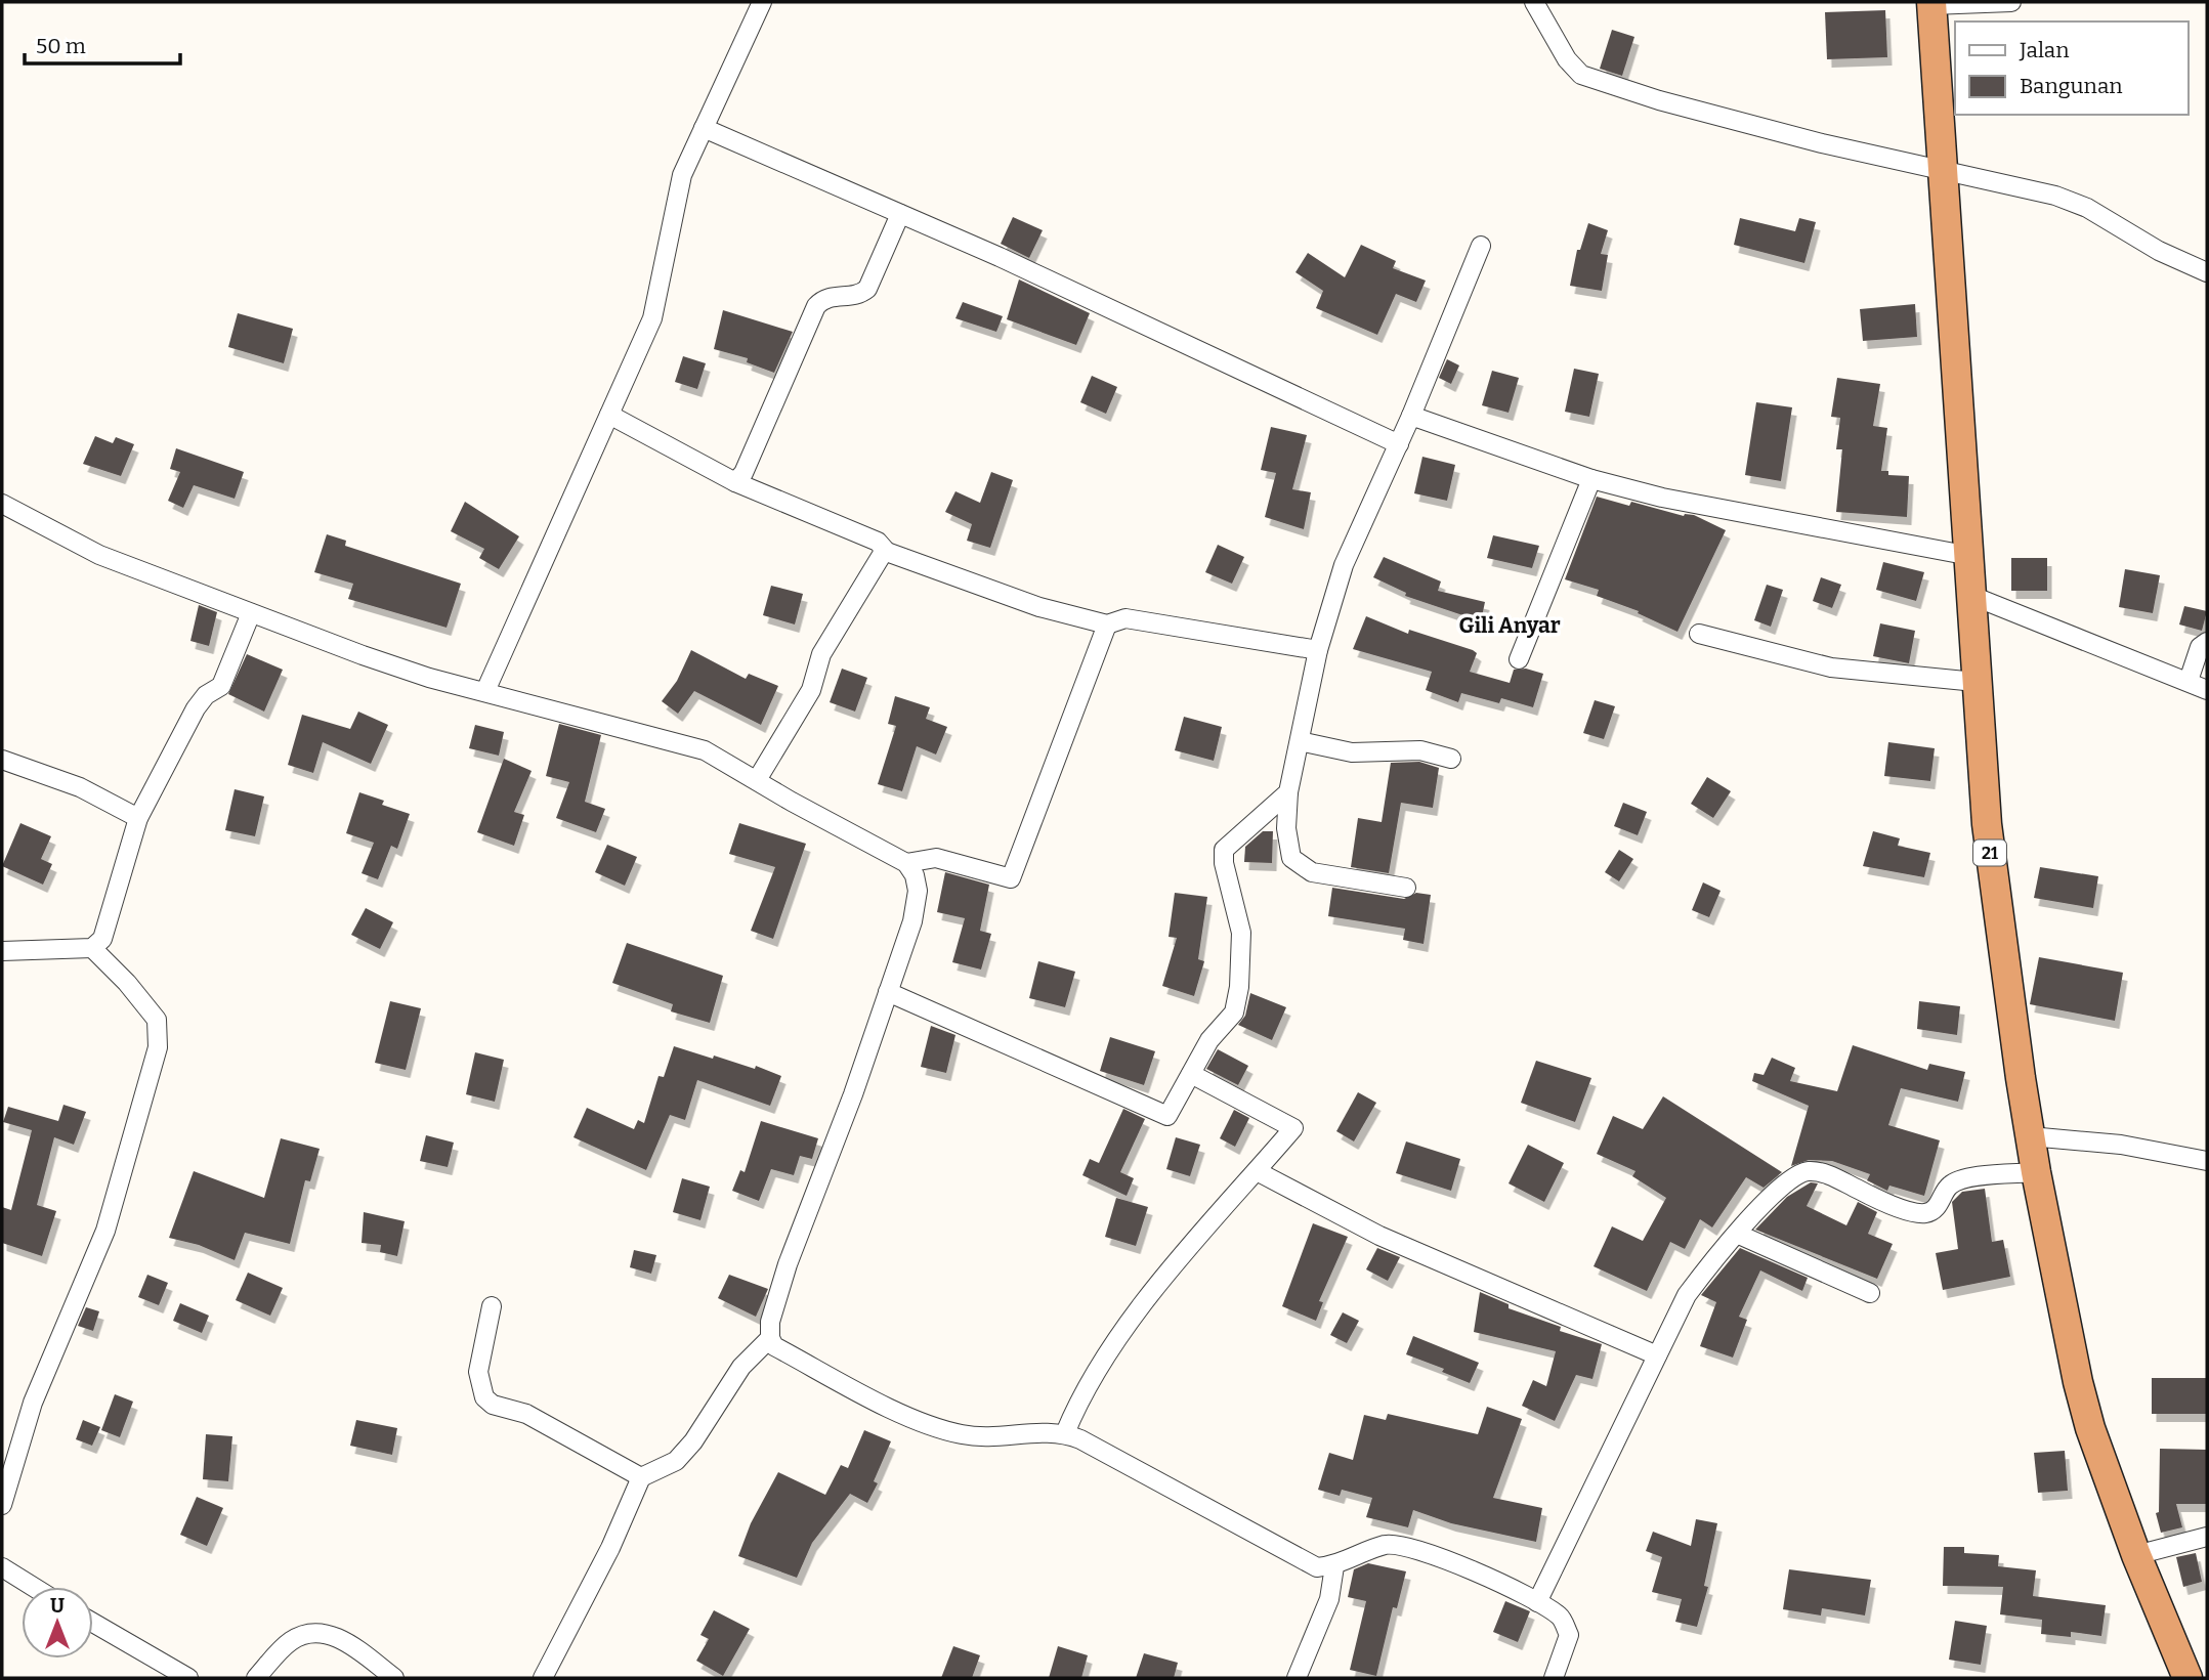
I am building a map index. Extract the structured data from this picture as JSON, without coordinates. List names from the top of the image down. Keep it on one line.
{"streets":{"highway":["21"]},"districts":["Gili Anyar"],"legend":["Jalan","Bangunan"],"scale_bar":"50 m","north":"top"}
